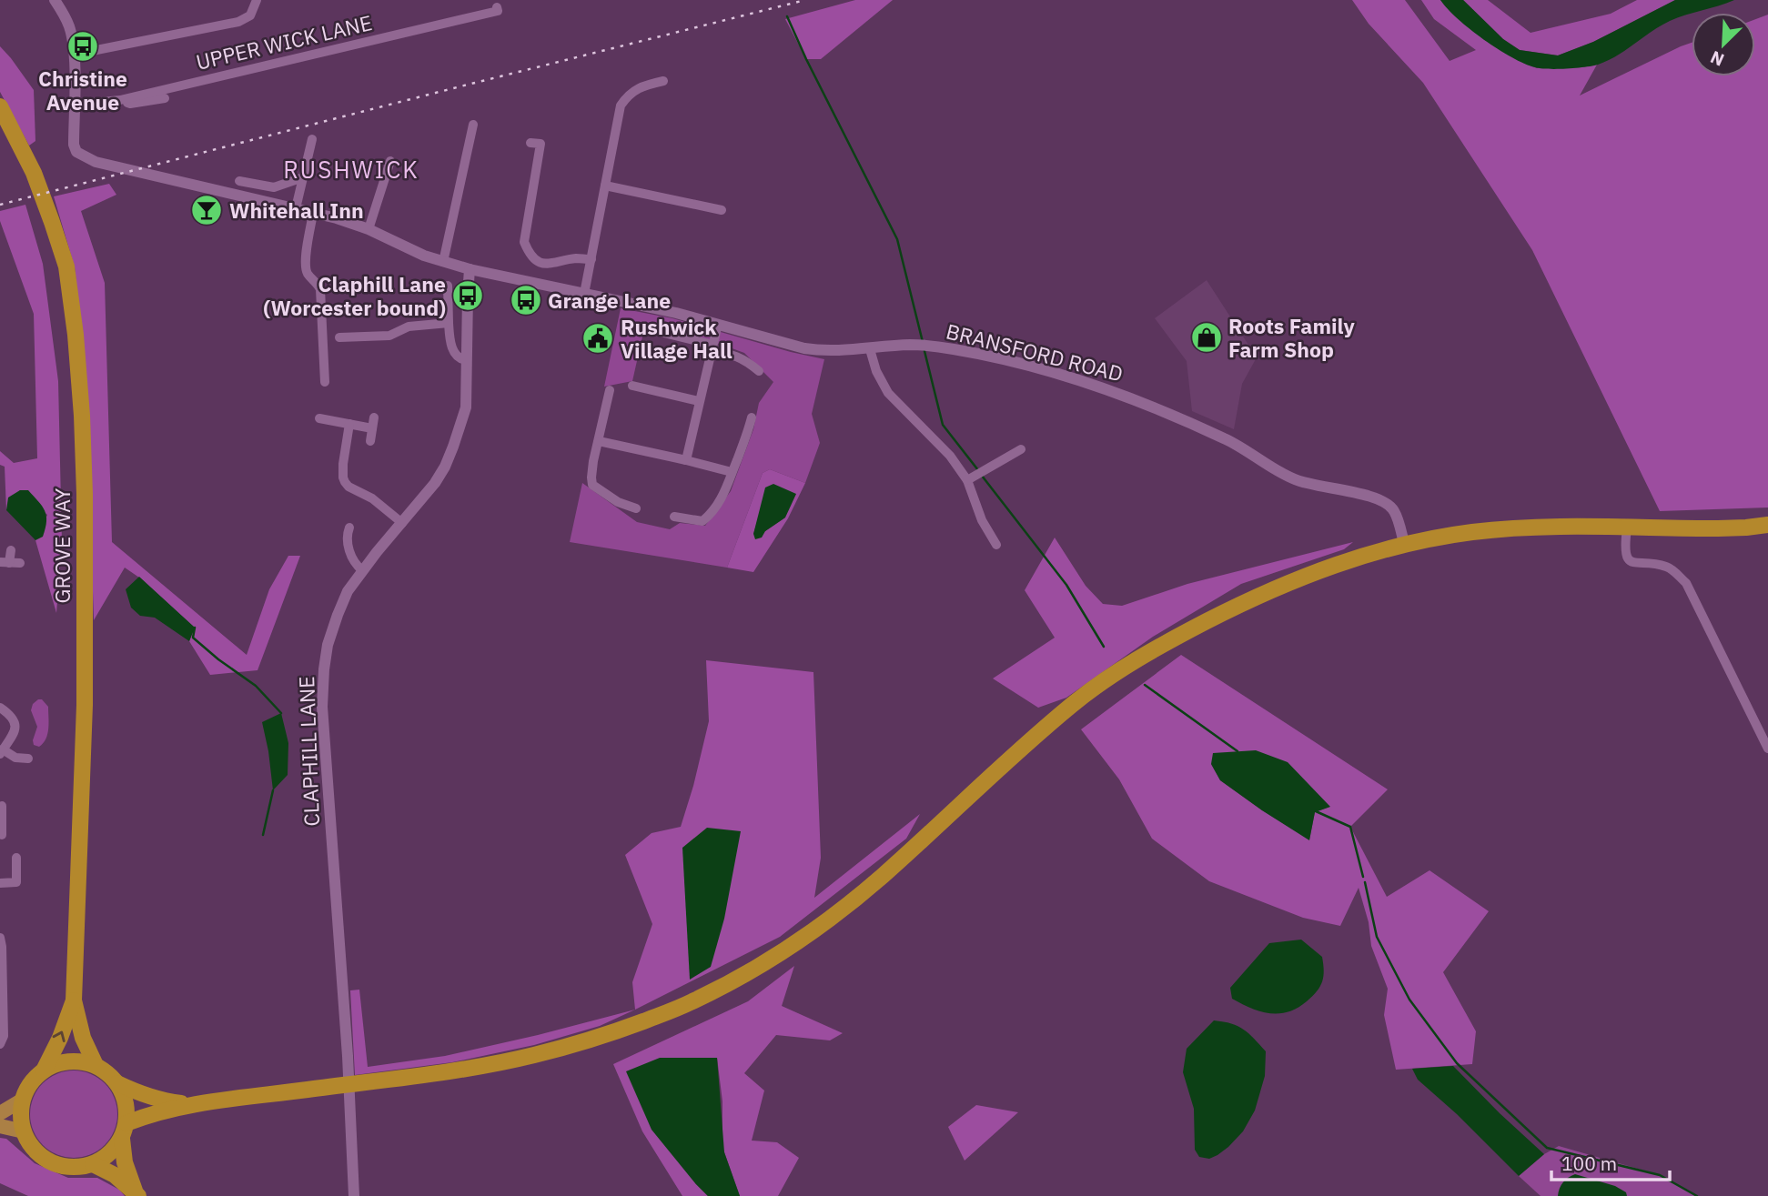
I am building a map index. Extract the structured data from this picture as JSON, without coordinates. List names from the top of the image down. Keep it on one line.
{"streets":{"highway":["GROVE WAY"],"street":["UPPER WICK LANE","BRANSFORD ROAD","CLAPHILL LANE"]},"crossings":[["UPPER WICK LANE","BRANSFORD ROAD"],["BRANSFORD ROAD","CLAPHILL LANE"]],"districts":["RUSHWICK"],"places":{"bus stop":["Christine Avenue","Claphill Lane (Worcester bound)","Grange Lane"],"bar":["Whitehall Inn"],"shop":["Roots Family Farm Shop"],"public building":["Rushwick Village Hall"]},"scale_bar":"100 m","north":"bottom left"}
